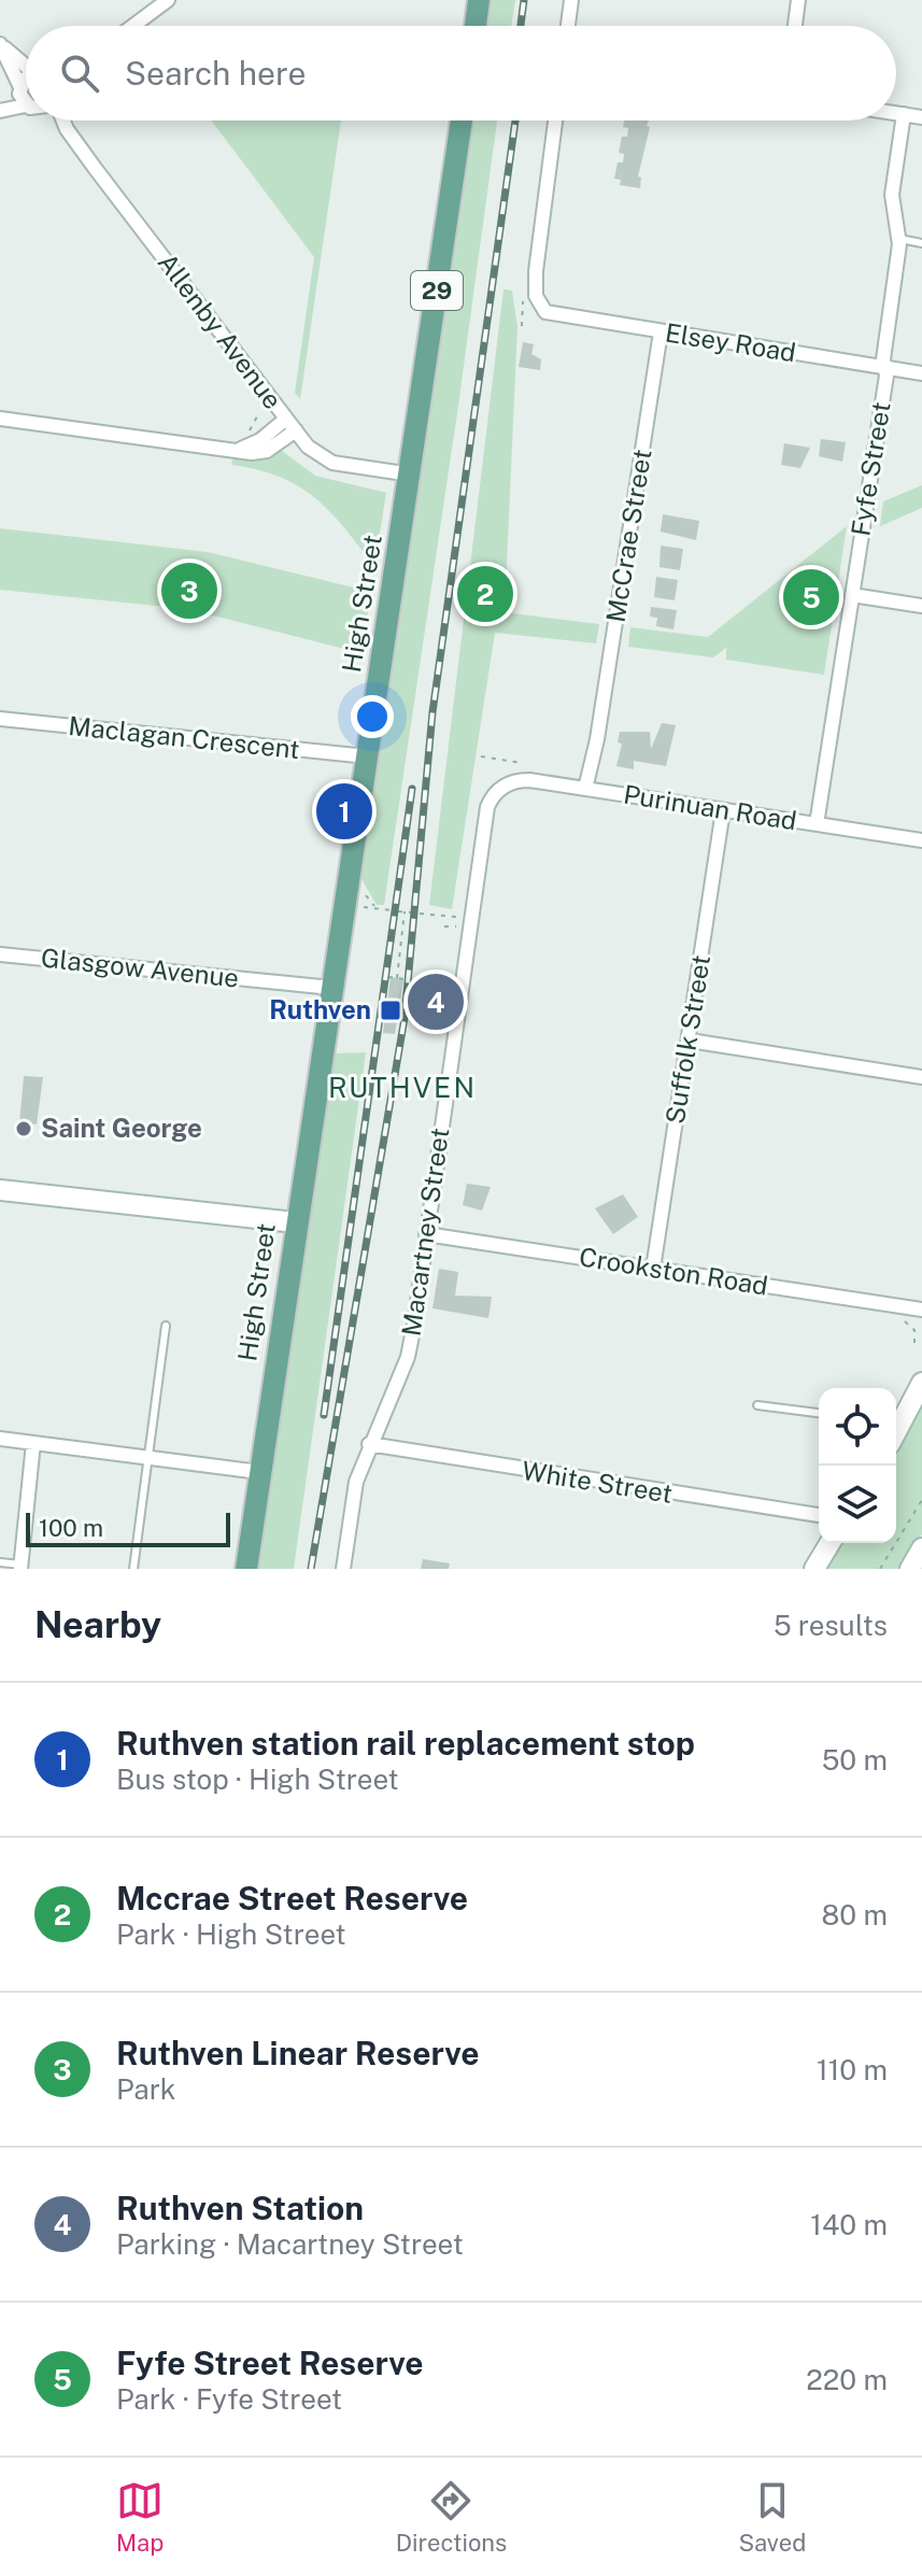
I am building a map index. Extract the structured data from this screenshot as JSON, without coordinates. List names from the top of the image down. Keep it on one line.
{"streets":{"main road":["29","High Street"],"street":["Allenby Avenue","Elsey Road","Fyfe Street","McCrae Street","Maclagan Crescent","Purinuan Road","Glasgow Avenue","Suffolk Street","Macartney Street","Crookston Road","White Street"]},"crossings":[["Allenby Avenue","High Street"],["Elsey Road","Fyfe Street"],["Elsey Road","McCrae Street"],["Fyfe Street","Purinuan Road"],["McCrae Street","Purinuan Road"],["High Street","Maclagan Crescent"],["High Street","Glasgow Avenue"],["Purinuan Road","Suffolk Street"],["Purinuan Road","Macartney Street"],["Suffolk Street","Crookston Road"],["Macartney Street","Crookston Road"],["Macartney Street","White Street"]],"districts":["RUTHVEN"],"places":{"transit":["Ruthven"],"other":["Saint George"]},"scale_bar":"100 m","page":{"search":"Search here","pins":["3","2","5","1","4"],"scale":"100 m","heading":["Nearby","5 results"],"list":[{"mark":"1","name":"Ruthven station rail replacement stop","note":"Bus stop · High Street","value":"50 m"},{"mark":"2","name":"Mccrae Street Reserve","note":"Park · High Street","value":"80 m"},{"mark":"3","name":"Ruthven Linear Reserve","note":"Park","value":"110 m"},{"mark":"4","name":"Ruthven Station","note":"Parking · Macartney Street","value":"140 m"},{"mark":"5","name":"Fyfe Street Reserve","note":"Park · Fyfe Street","value":"220 m"}],"nav":["Map","Directions","Saved"]}}
